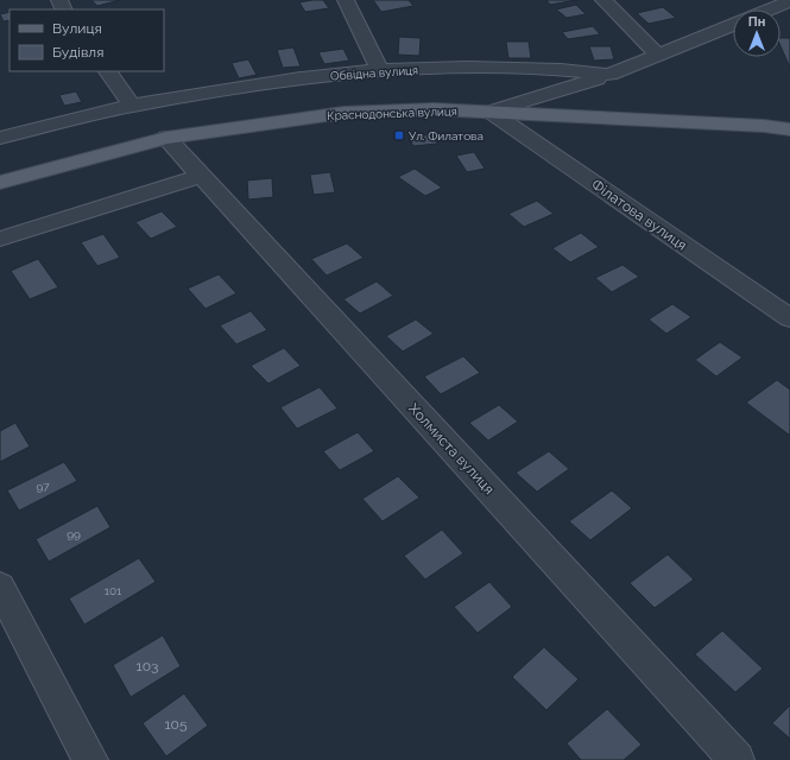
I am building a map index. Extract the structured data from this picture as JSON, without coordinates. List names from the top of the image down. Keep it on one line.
{"streets":{"main road":["Краснодонська вулиця"],"street":["Обвідна вулиця","Філатова вулиця","Холмиста вулиця"]},"crossings":[["Краснодонська вулиця","Філатова вулиця"],["Краснодонська вулиця","Холмиста вулиця"]],"places":{"transit":["Ул. Филатова"]},"house_numbers":["97","99","101","103","105"],"legend":["Вулиця","Будівля"],"north":"top"}
